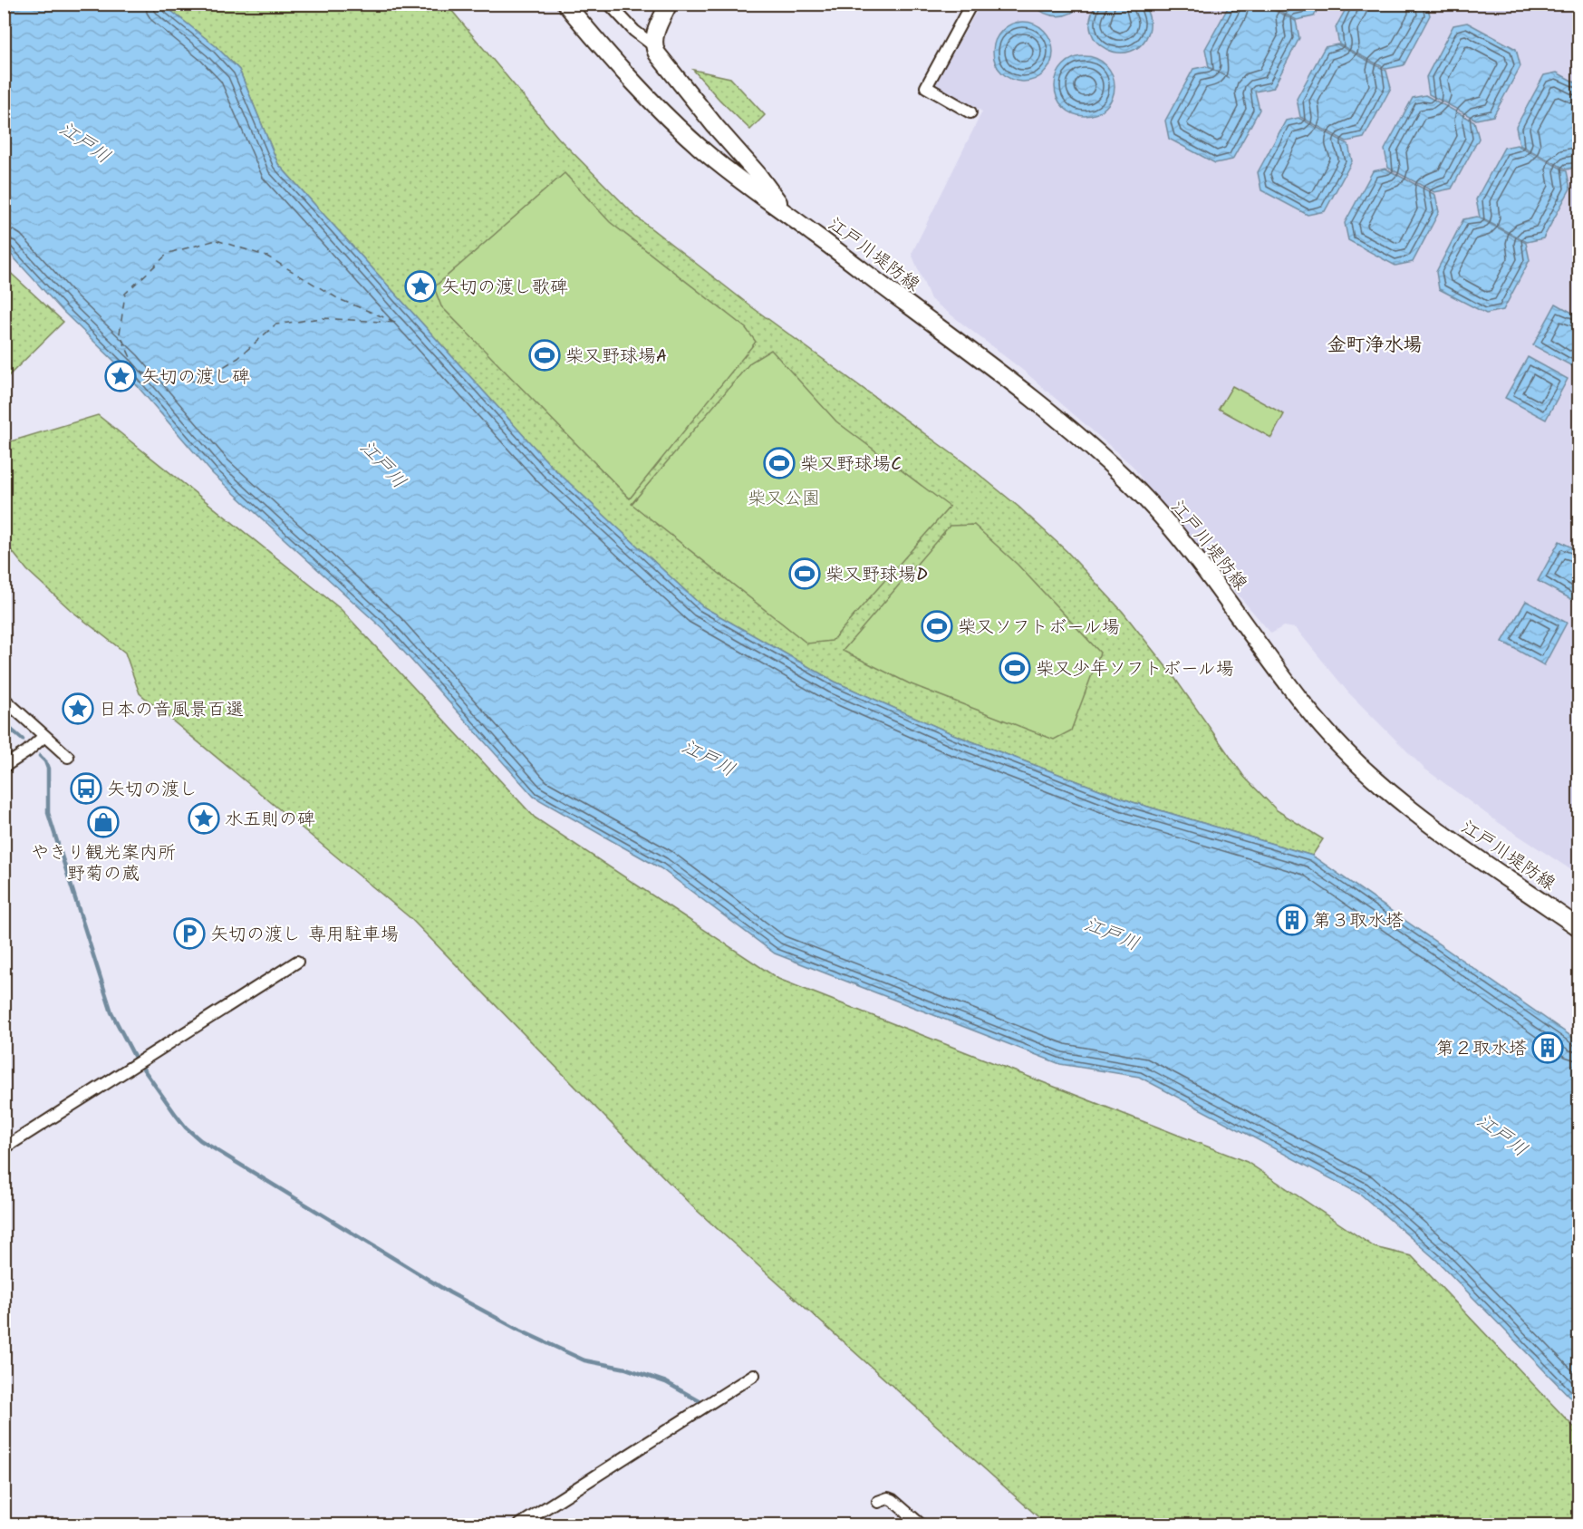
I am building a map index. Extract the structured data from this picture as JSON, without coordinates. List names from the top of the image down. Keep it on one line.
{"streets":{"main road":["江戸川堤防線"]},"districts":["金町浄水場"],"water":["江戸川"],"parks":["柴又公園"],"places":{"place":["矢切の渡し歌碑","矢切の渡し碑","日本の音風景百選","水五則の碑"],"sports":["柴又野球場A","柴又野球場C","柴又野球場D","柴又ソフトボール場","柴又少年ソフトボール場"],"bus stop":["矢切の渡し"],"shop":["やきり観光案内所 野菊の蔵"],"building":["第３取水塔","第２取水塔"],"parking":["矢切の渡し 専用駐車場"]}}
